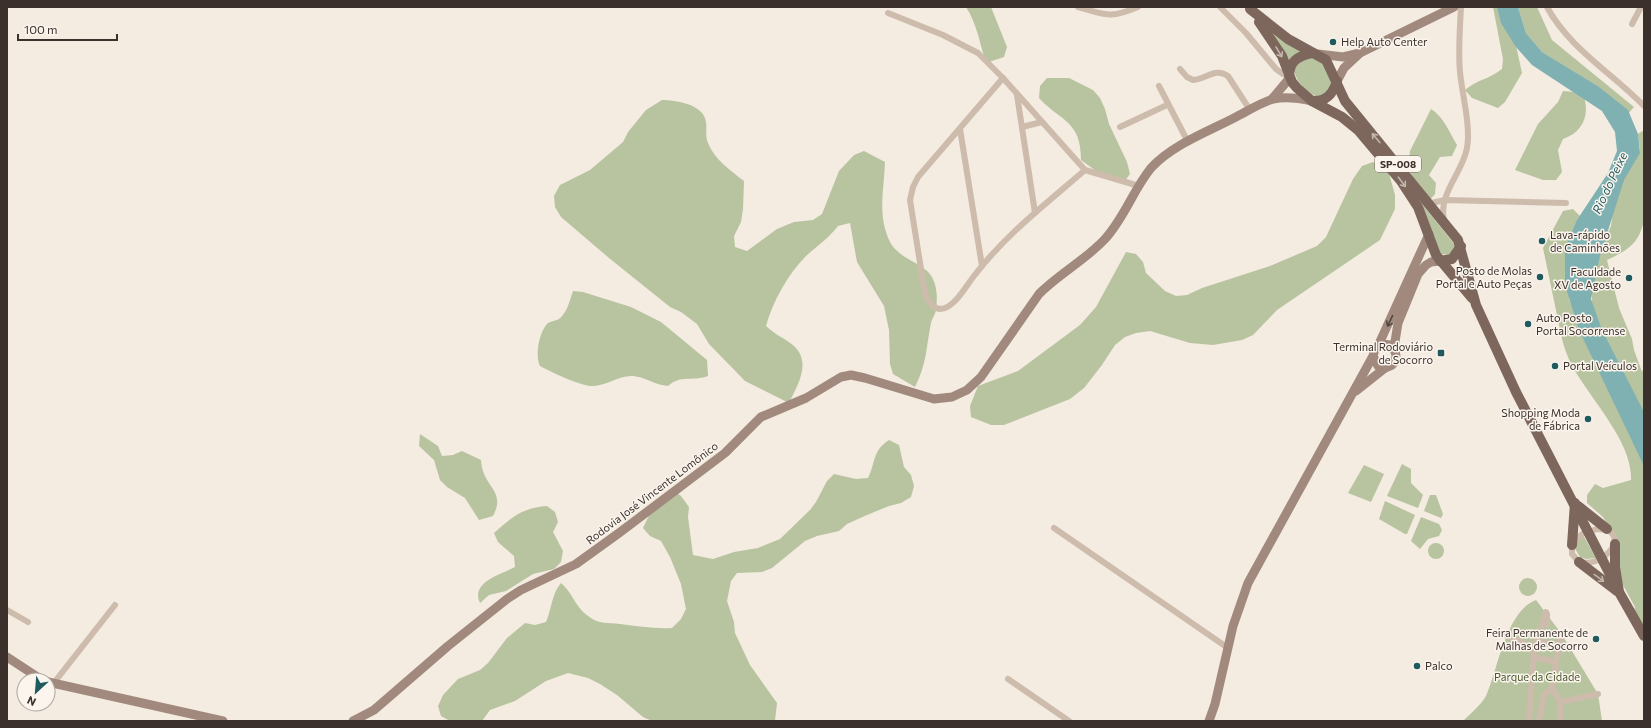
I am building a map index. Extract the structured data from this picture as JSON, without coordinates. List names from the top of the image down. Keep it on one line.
{"streets":{"main road":["SP-008","Rodovia José Vincente Lomônico"]},"crossings":[["SP-008","Rodovia José Vincente Lomônico"]],"water":["Rio do Peixe"],"parks":["Parque da Cidade"],"places":{"other":["Help Auto Center","Lava-rápido de Caminhões","Posto de Molas Portal e Auto Peças","Faculdade XV de Agosto","Auto Posto Portal Socorrense","Portal Veículos","Shopping Moda de Fábrica","Feira Permanente de Malhas de Socorro","Palco"],"transit":["Terminal Rodoviário de Socorro"]},"scale_bar":"100 m","north":"bottom left"}
